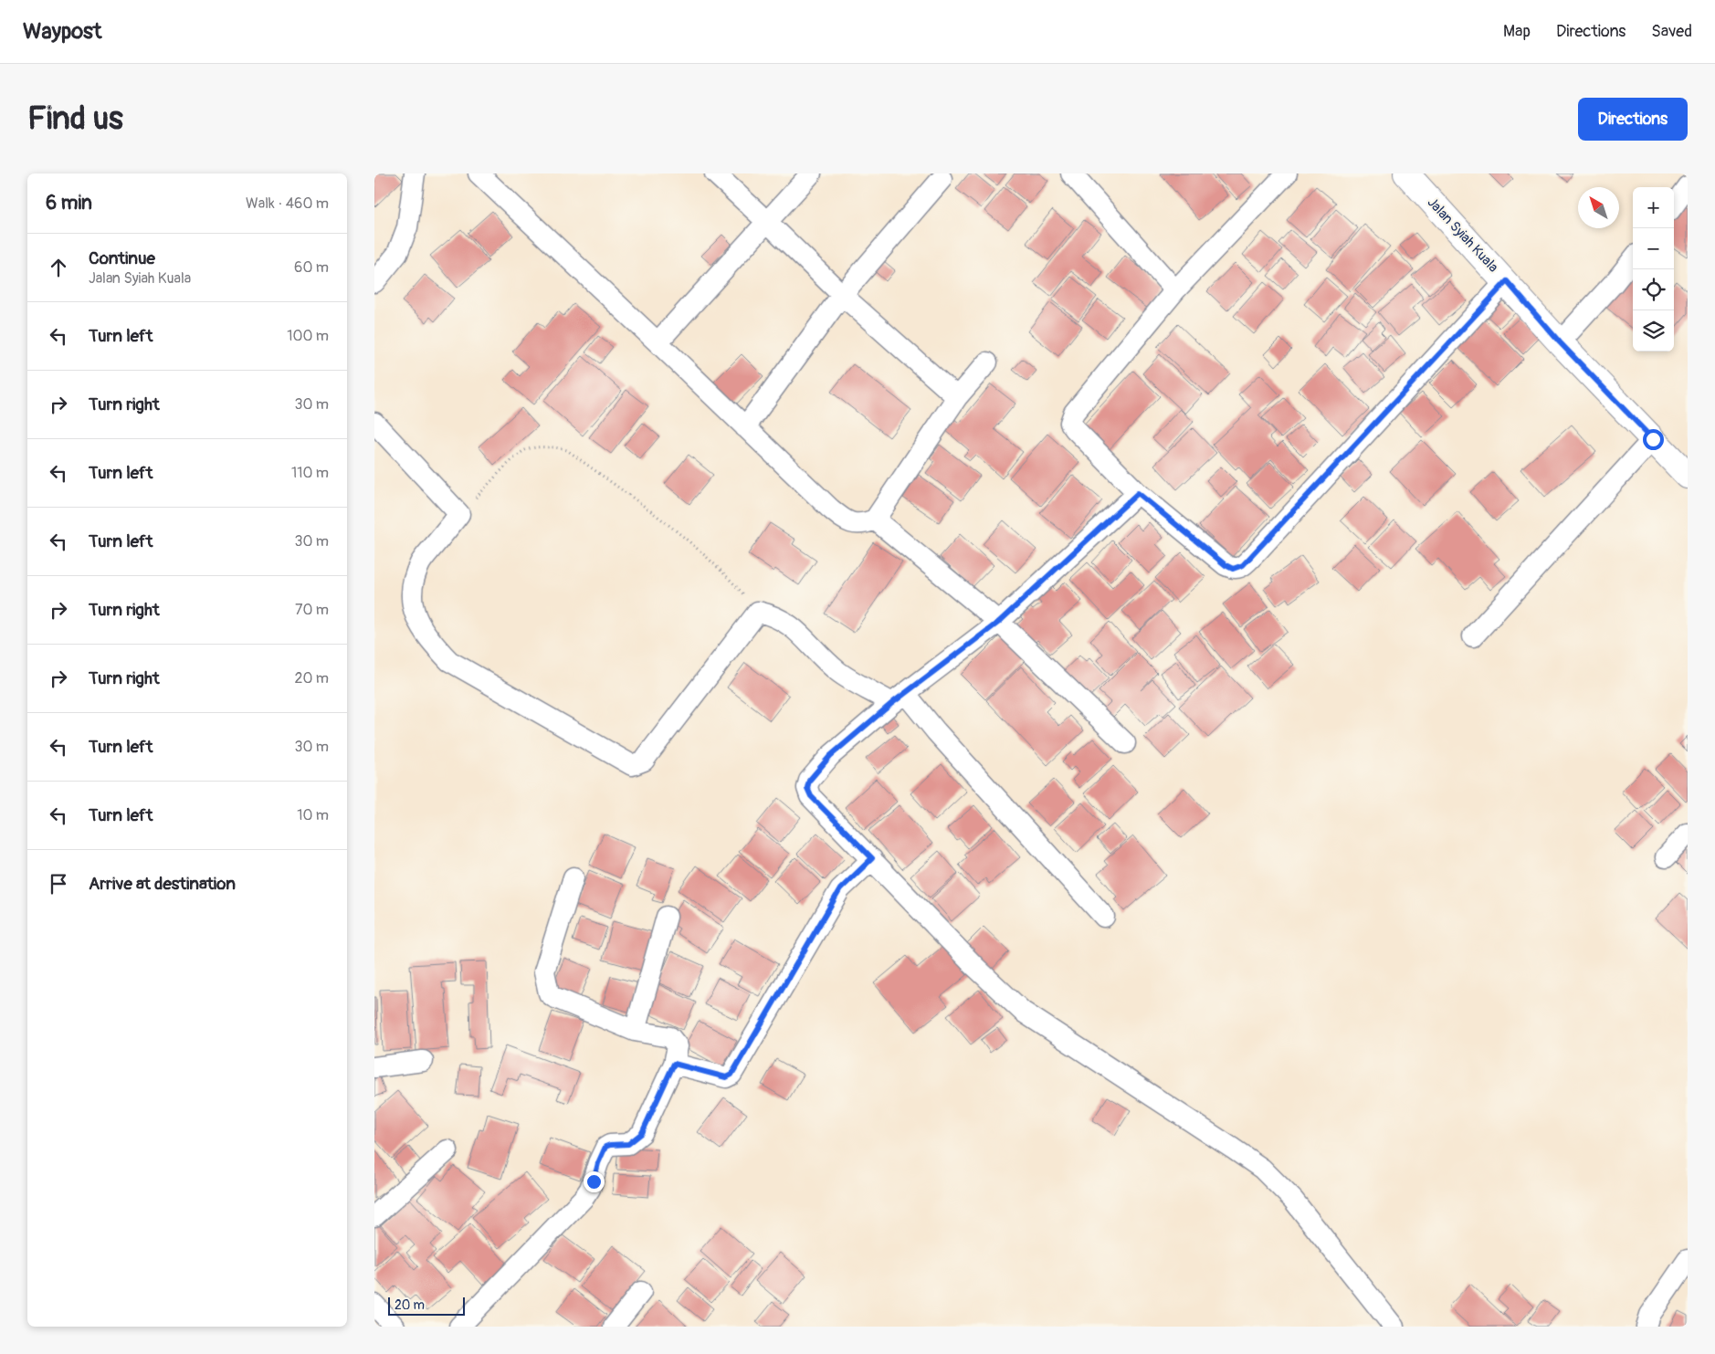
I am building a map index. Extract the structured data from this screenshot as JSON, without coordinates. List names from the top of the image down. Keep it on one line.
{"streets":{"street":["Jalan Syiah Kuala"]},"scale_bar":"20 m","north":"top left","page":{"header":"Waypost","nav":["Map","Directions","Saved"],"buttons":"Directions","title":"Find us","heading":["6 min","Walk · 460 m"],"map_buttons":["+","−"],"list":[["Continue","Jalan Syiah Kuala","60 m"],["Turn left","100 m"],["Turn right","30 m"],["Turn left","110 m"],["Turn left","30 m"],["Turn right","70 m"],["Turn right","20 m"],["Turn left","30 m"],["Turn left","10 m"],"Arrive at destination"],"scale":"20 m"}}
